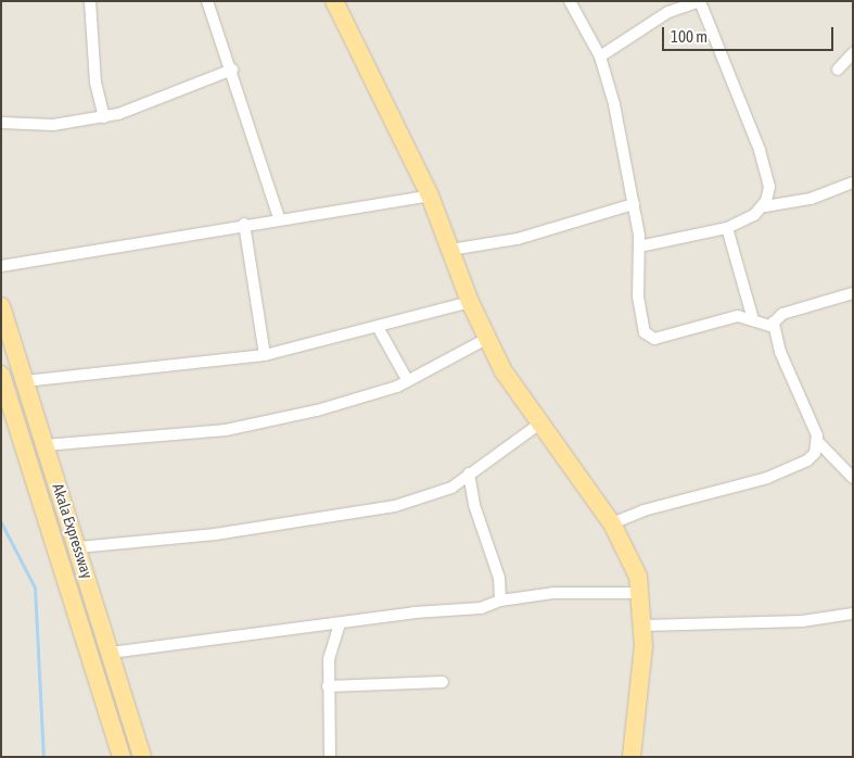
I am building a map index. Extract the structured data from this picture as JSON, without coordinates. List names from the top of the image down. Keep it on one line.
{"streets":{"main road":["Akala Expressway"]},"scale_bar":"100 m"}
